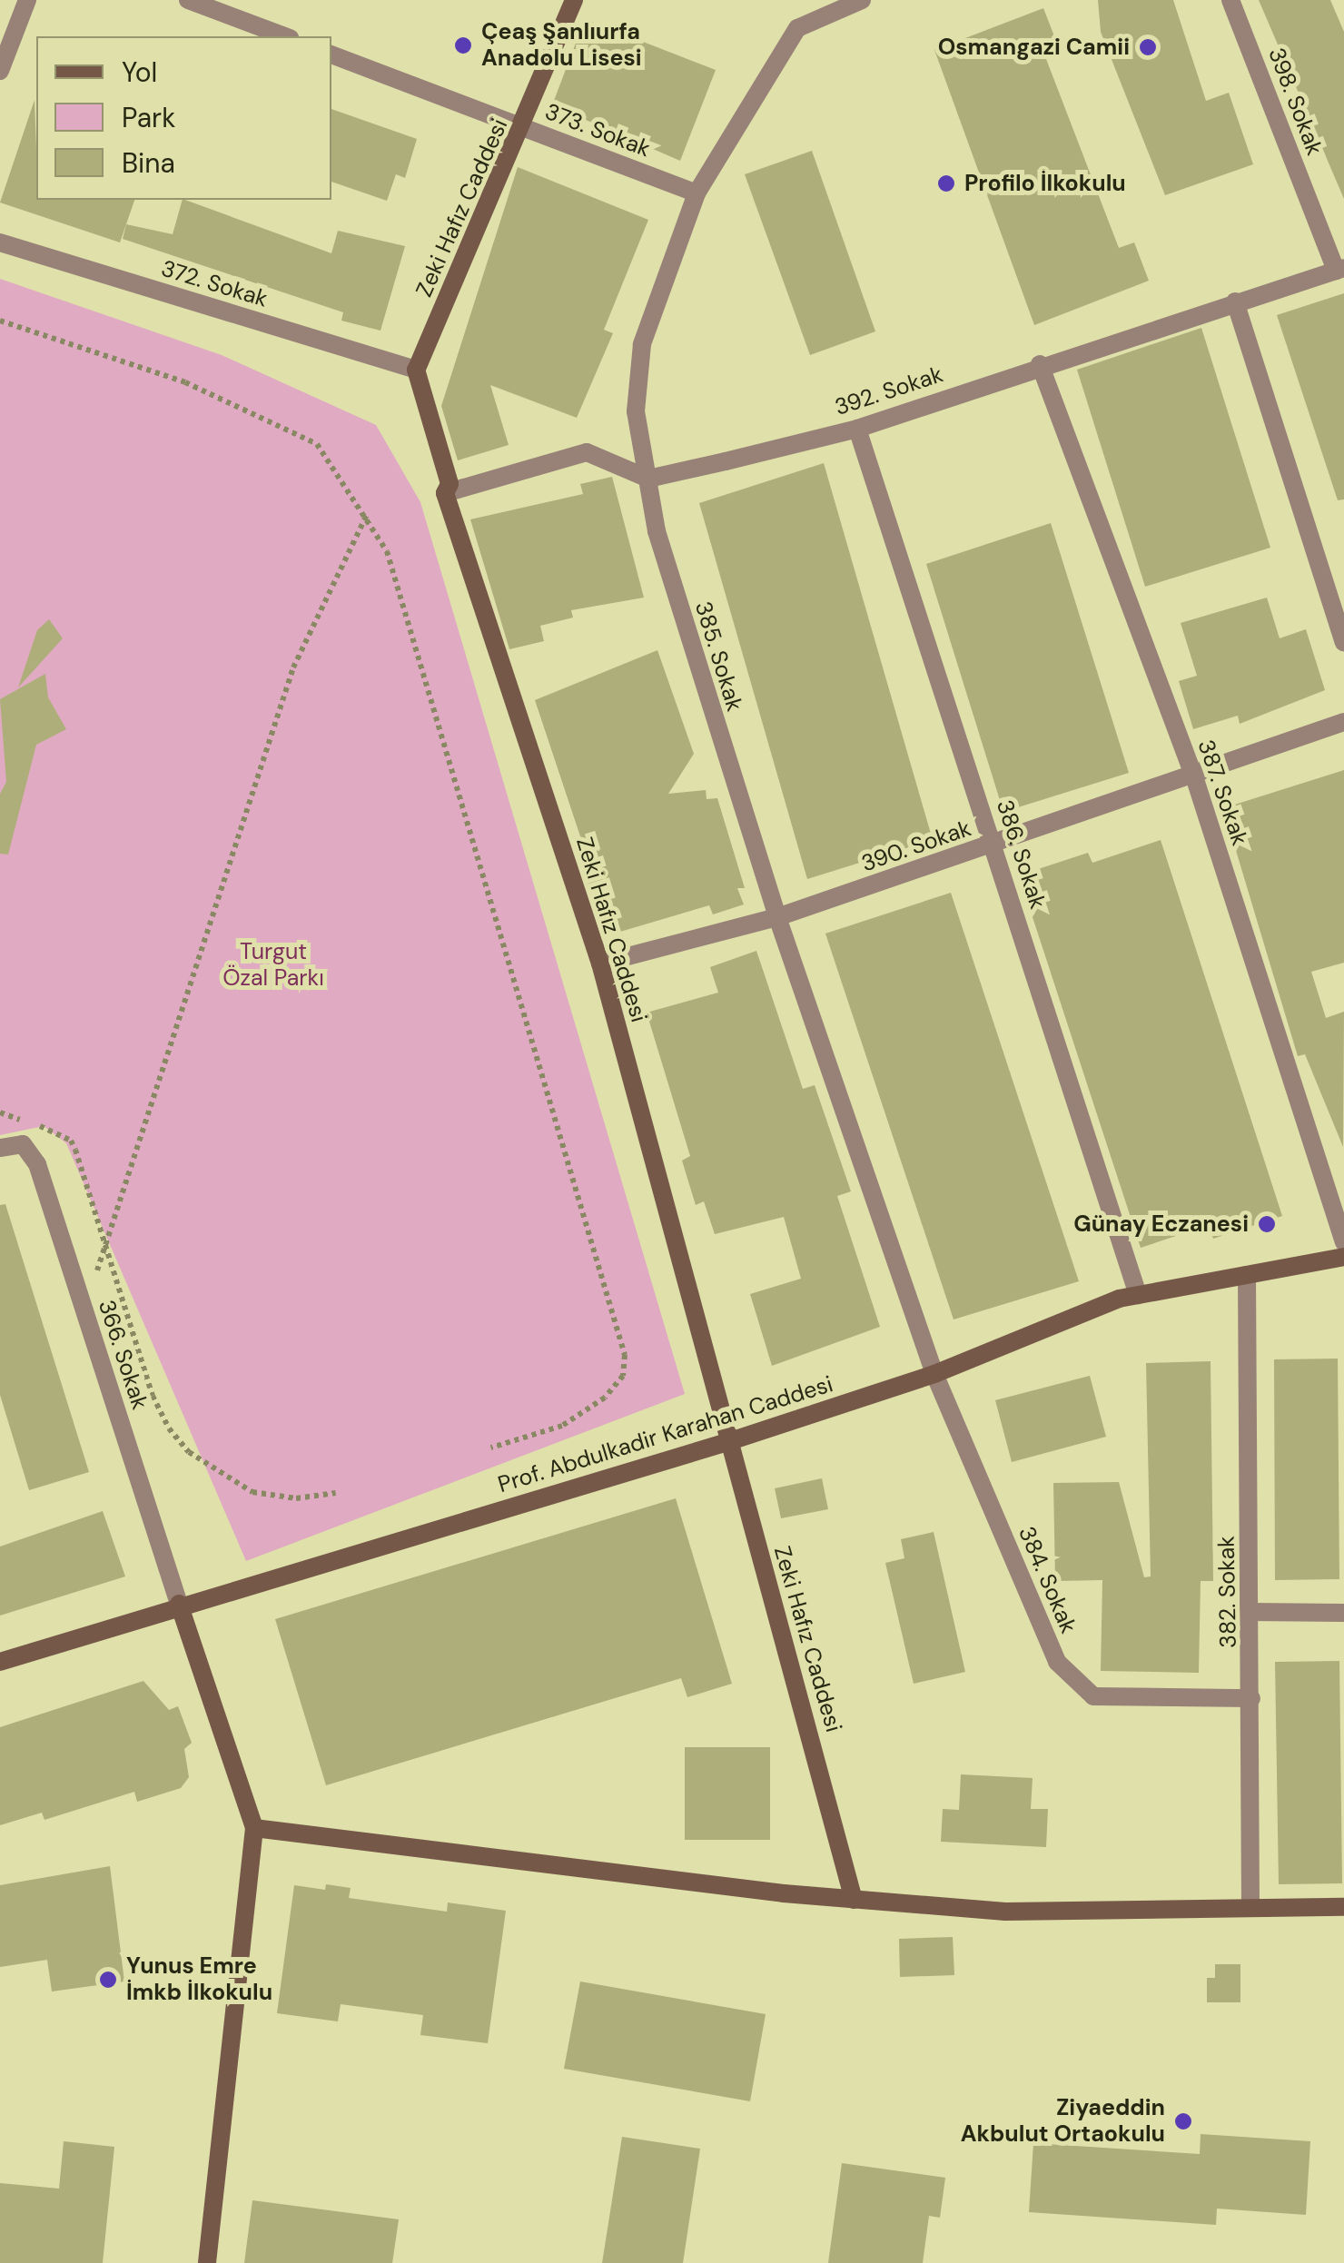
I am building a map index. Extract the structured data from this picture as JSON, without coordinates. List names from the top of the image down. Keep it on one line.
{"streets":{"street":["398. Sokak","373. Sokak","Zeki Hafız Caddesi","372. Sokak","392. Sokak","385. Sokak","387. Sokak","390. Sokak","386. Sokak","366. Sokak","Prof. Abdulkadir Karahan Caddesi","384. Sokak","382. Sokak"]},"crossings":[["398. Sokak","392. Sokak"],["373. Sokak","Zeki Hafız Caddesi"],["373. Sokak","385. Sokak"],["Zeki Hafız Caddesi","372. Sokak"],["Zeki Hafız Caddesi","390. Sokak"],["Zeki Hafız Caddesi","Prof. Abdulkadir Karahan Caddesi"],["392. Sokak","385. Sokak"],["392. Sokak","387. Sokak"],["392. Sokak","386. Sokak"],["385. Sokak","390. Sokak"],["385. Sokak","Prof. Abdulkadir Karahan Caddesi"],["385. Sokak","384. Sokak"],["387. Sokak","390. Sokak"],["390. Sokak","386. Sokak"],["386. Sokak","Prof. Abdulkadir Karahan Caddesi"],["366. Sokak","Prof. Abdulkadir Karahan Caddesi"],["Prof. Abdulkadir Karahan Caddesi","384. Sokak"],["Prof. Abdulkadir Karahan Caddesi","382. Sokak"],["384. Sokak","382. Sokak"]],"parks":["Turgut Özal Parkı"],"places":["Çeaş Şanlıurfa Anadolu Lisesi","Osmangazi Camii","Profilo İlkokulu","Günay Eczanesi","Yunus Emre İmkb İlkokulu","Ziyaeddin Akbulut Ortaokulu"],"legend":["Yol","Park","Bina"]}
